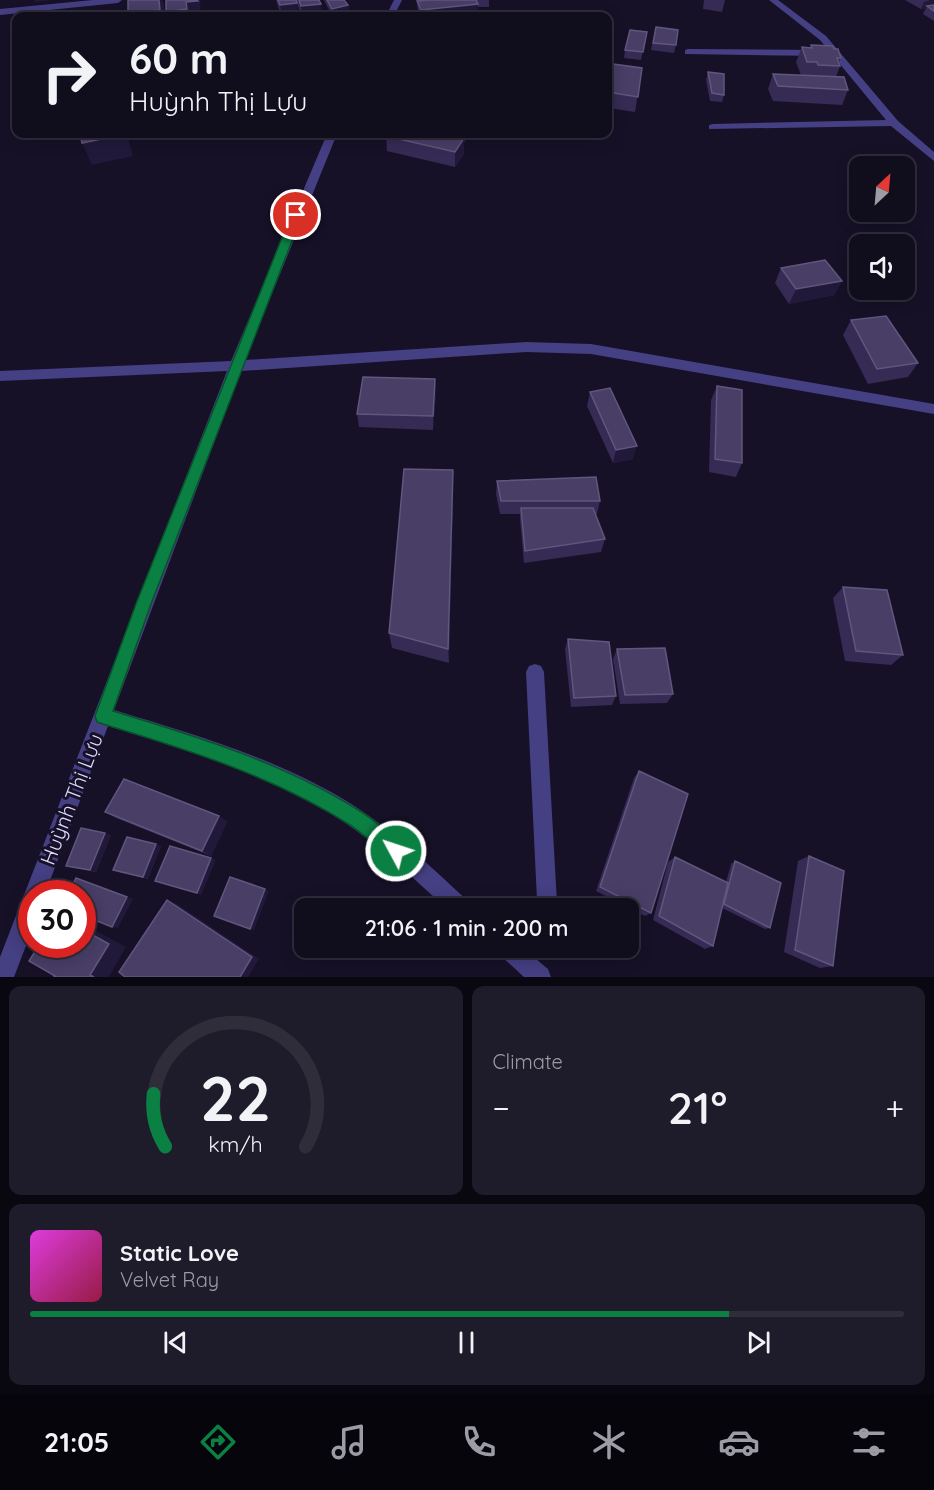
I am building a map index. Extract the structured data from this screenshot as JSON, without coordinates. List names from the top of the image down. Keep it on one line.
{"streets":{"street":["Huỳnh Thị Lựu"]},"north":"top right","page":{"turn":["60 m","Huỳnh Thị Lựu"],"limit":"30","trip":"21:06 · 1 min · 200 m","tile":"Climate","heat":["−","21°","+"],"song":["Static Love","Velvet Ray"],"tabs":"21:05","gauge":["22","km/h"]}}
